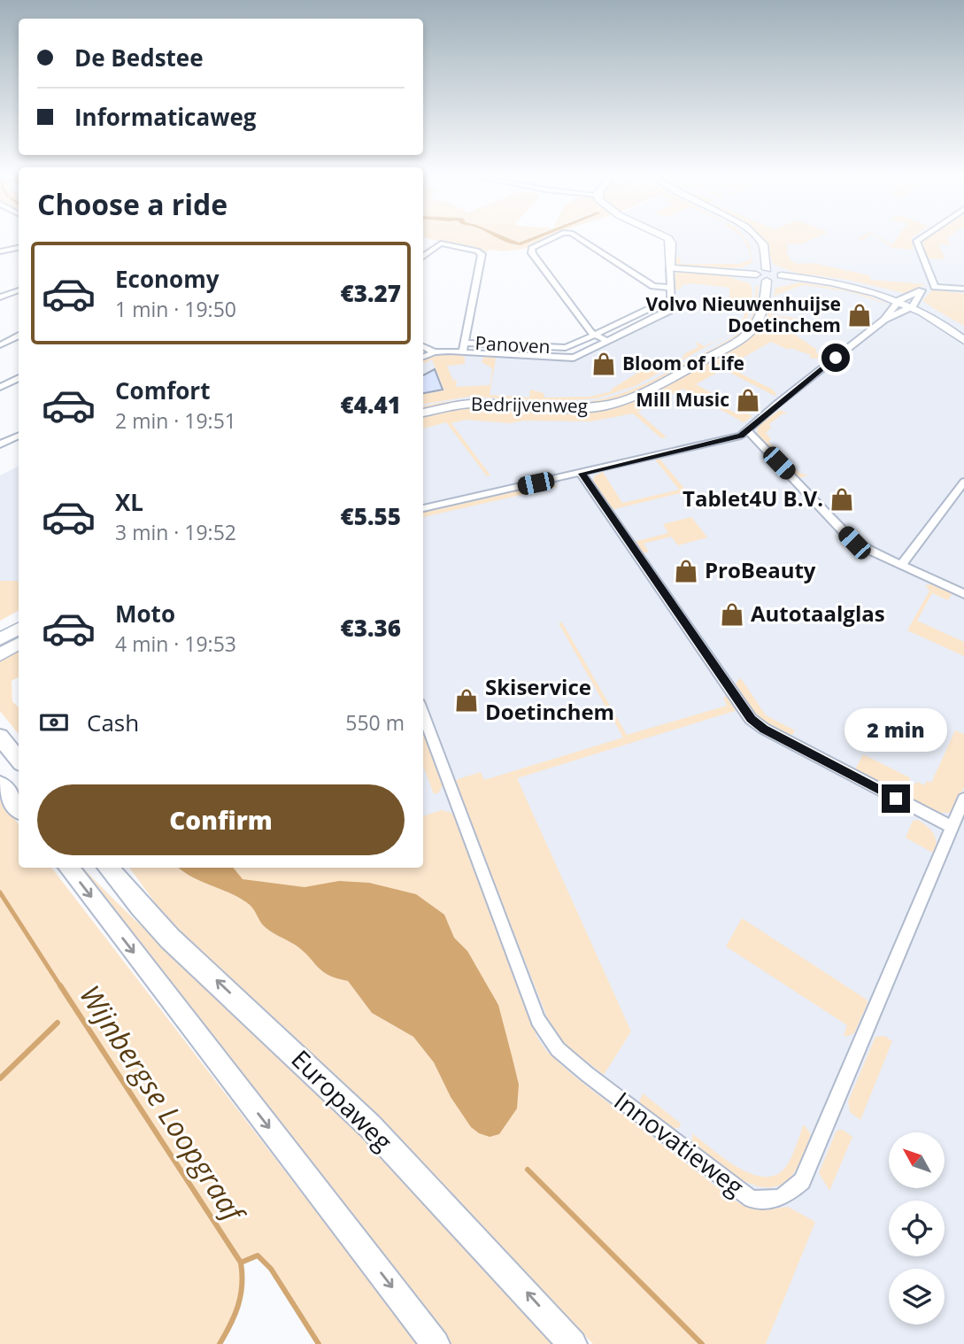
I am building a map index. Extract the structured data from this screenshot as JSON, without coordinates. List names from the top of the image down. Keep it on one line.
{"streets":{"main road":["Bedrijvenweg","Europaweg"],"street":["Panoven","Innovatieweg"]},"water":["Wijnbergse Loopgraaf"],"places":{"shop":["Volvo Nieuwenhuijse Doetinchem","Bloom of Life","Mill Music","Tablet4U B.V.","ProBeauty","Autotaalglas","Skiservice Doetinchem"]},"north":"top left","page":{"banner":["De Bedstee","Informaticaweg"],"heading":"Choose a ride","list":[{"name":"Economy","note":"1 min · 19:50","value":"€3.27"},{"name":"Comfort","note":"2 min · 19:51","value":"€4.41"},{"name":"XL","note":"3 min · 19:52","value":"€5.55"},{"name":"Moto","note":"4 min · 19:53","value":"€3.36"}],"pay":["Cash","550 m"],"bubble":"2 min","buttons":"Confirm"}}
